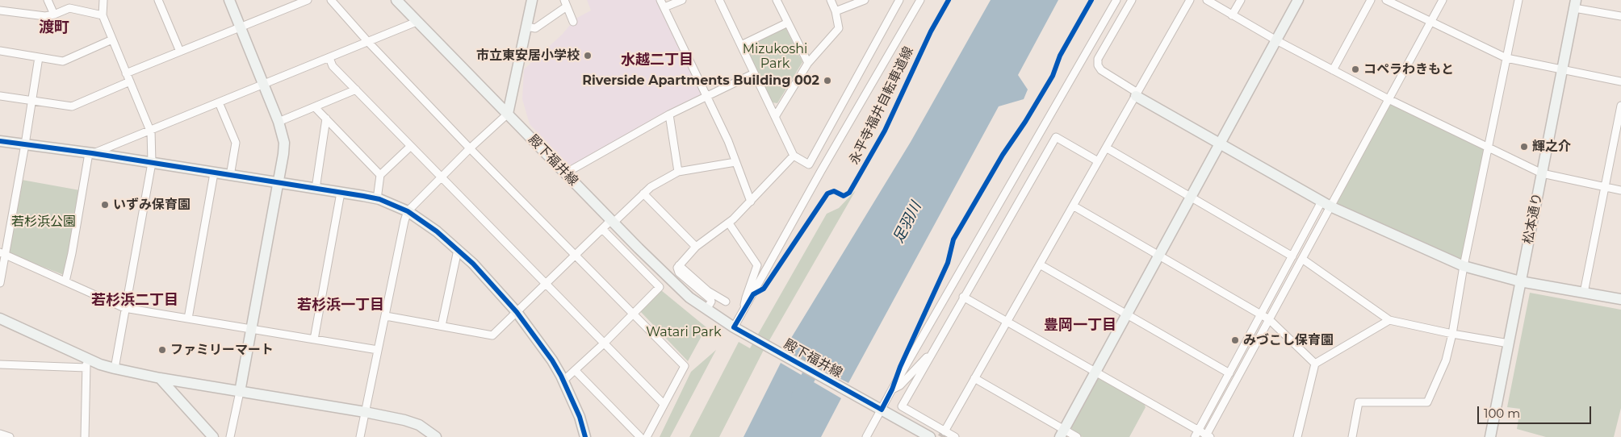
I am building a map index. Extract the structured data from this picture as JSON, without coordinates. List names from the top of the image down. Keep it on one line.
{"streets":{"street":["殿下福井線","松本通り"],"cycle path":["永平寺福井自転車道線"]},"districts":["渡町","水越二丁目","若杉浜二丁目","若杉浜一丁目","豊岡一丁目"],"water":["足羽川"],"parks":["Mizukoshi Park","若杉浜公園","Watari Park"],"places":["市立東安居小学校","コペラわきもと","Riverside Apartments Building 002","輝之介","いずみ保育園","みづこし保育園","ファミリーマート"],"scale_bar":"100 m"}
